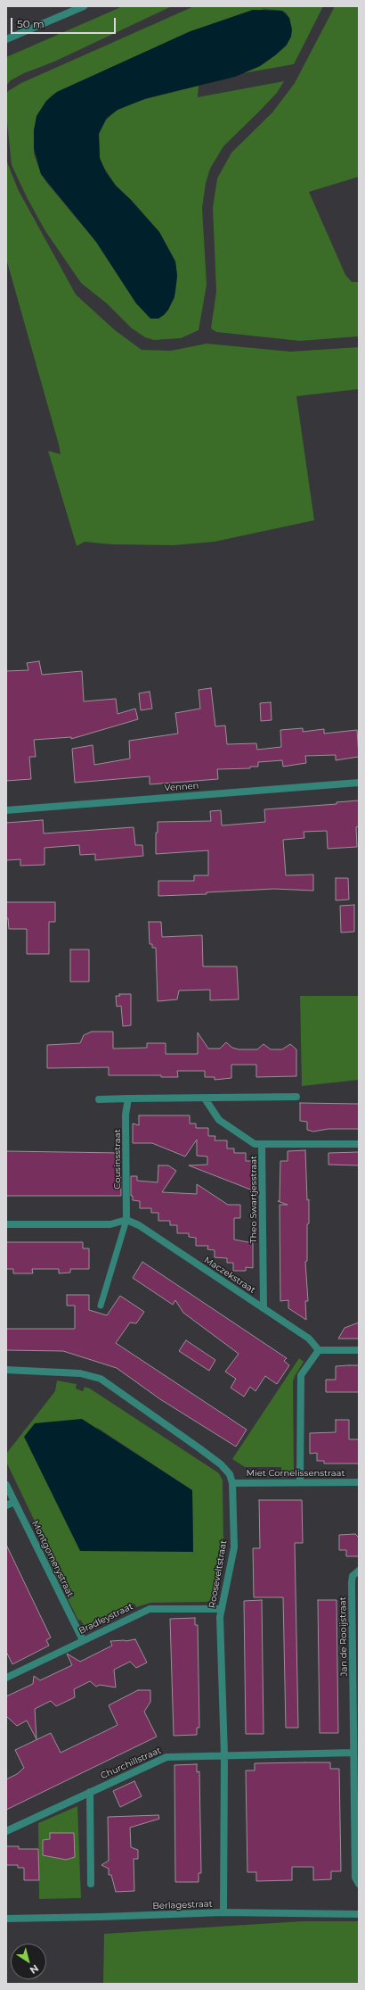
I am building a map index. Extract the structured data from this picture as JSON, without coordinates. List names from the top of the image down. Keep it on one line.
{"streets":{"street":["Vennen","Cousinsstraat","Theo Swartjesstraat","Maczekstraat","Miet Cornelissenstraat","Montgomerystraat","Rooseveltstraat","Bradleystraat","Jan de Rooijstraat","Churchillstraat","Berlagestraat"]},"crossings":[["Cousinsstraat","Maczekstraat"],["Theo Swartjesstraat","Maczekstraat"],["Miet Cornelissenstraat","Rooseveltstraat"],["Montgomerystraat","Bradleystraat"],["Rooseveltstraat","Bradleystraat"],["Rooseveltstraat","Churchillstraat"],["Rooseveltstraat","Berlagestraat"]],"scale_bar":"50 m","north":"bottom right"}
